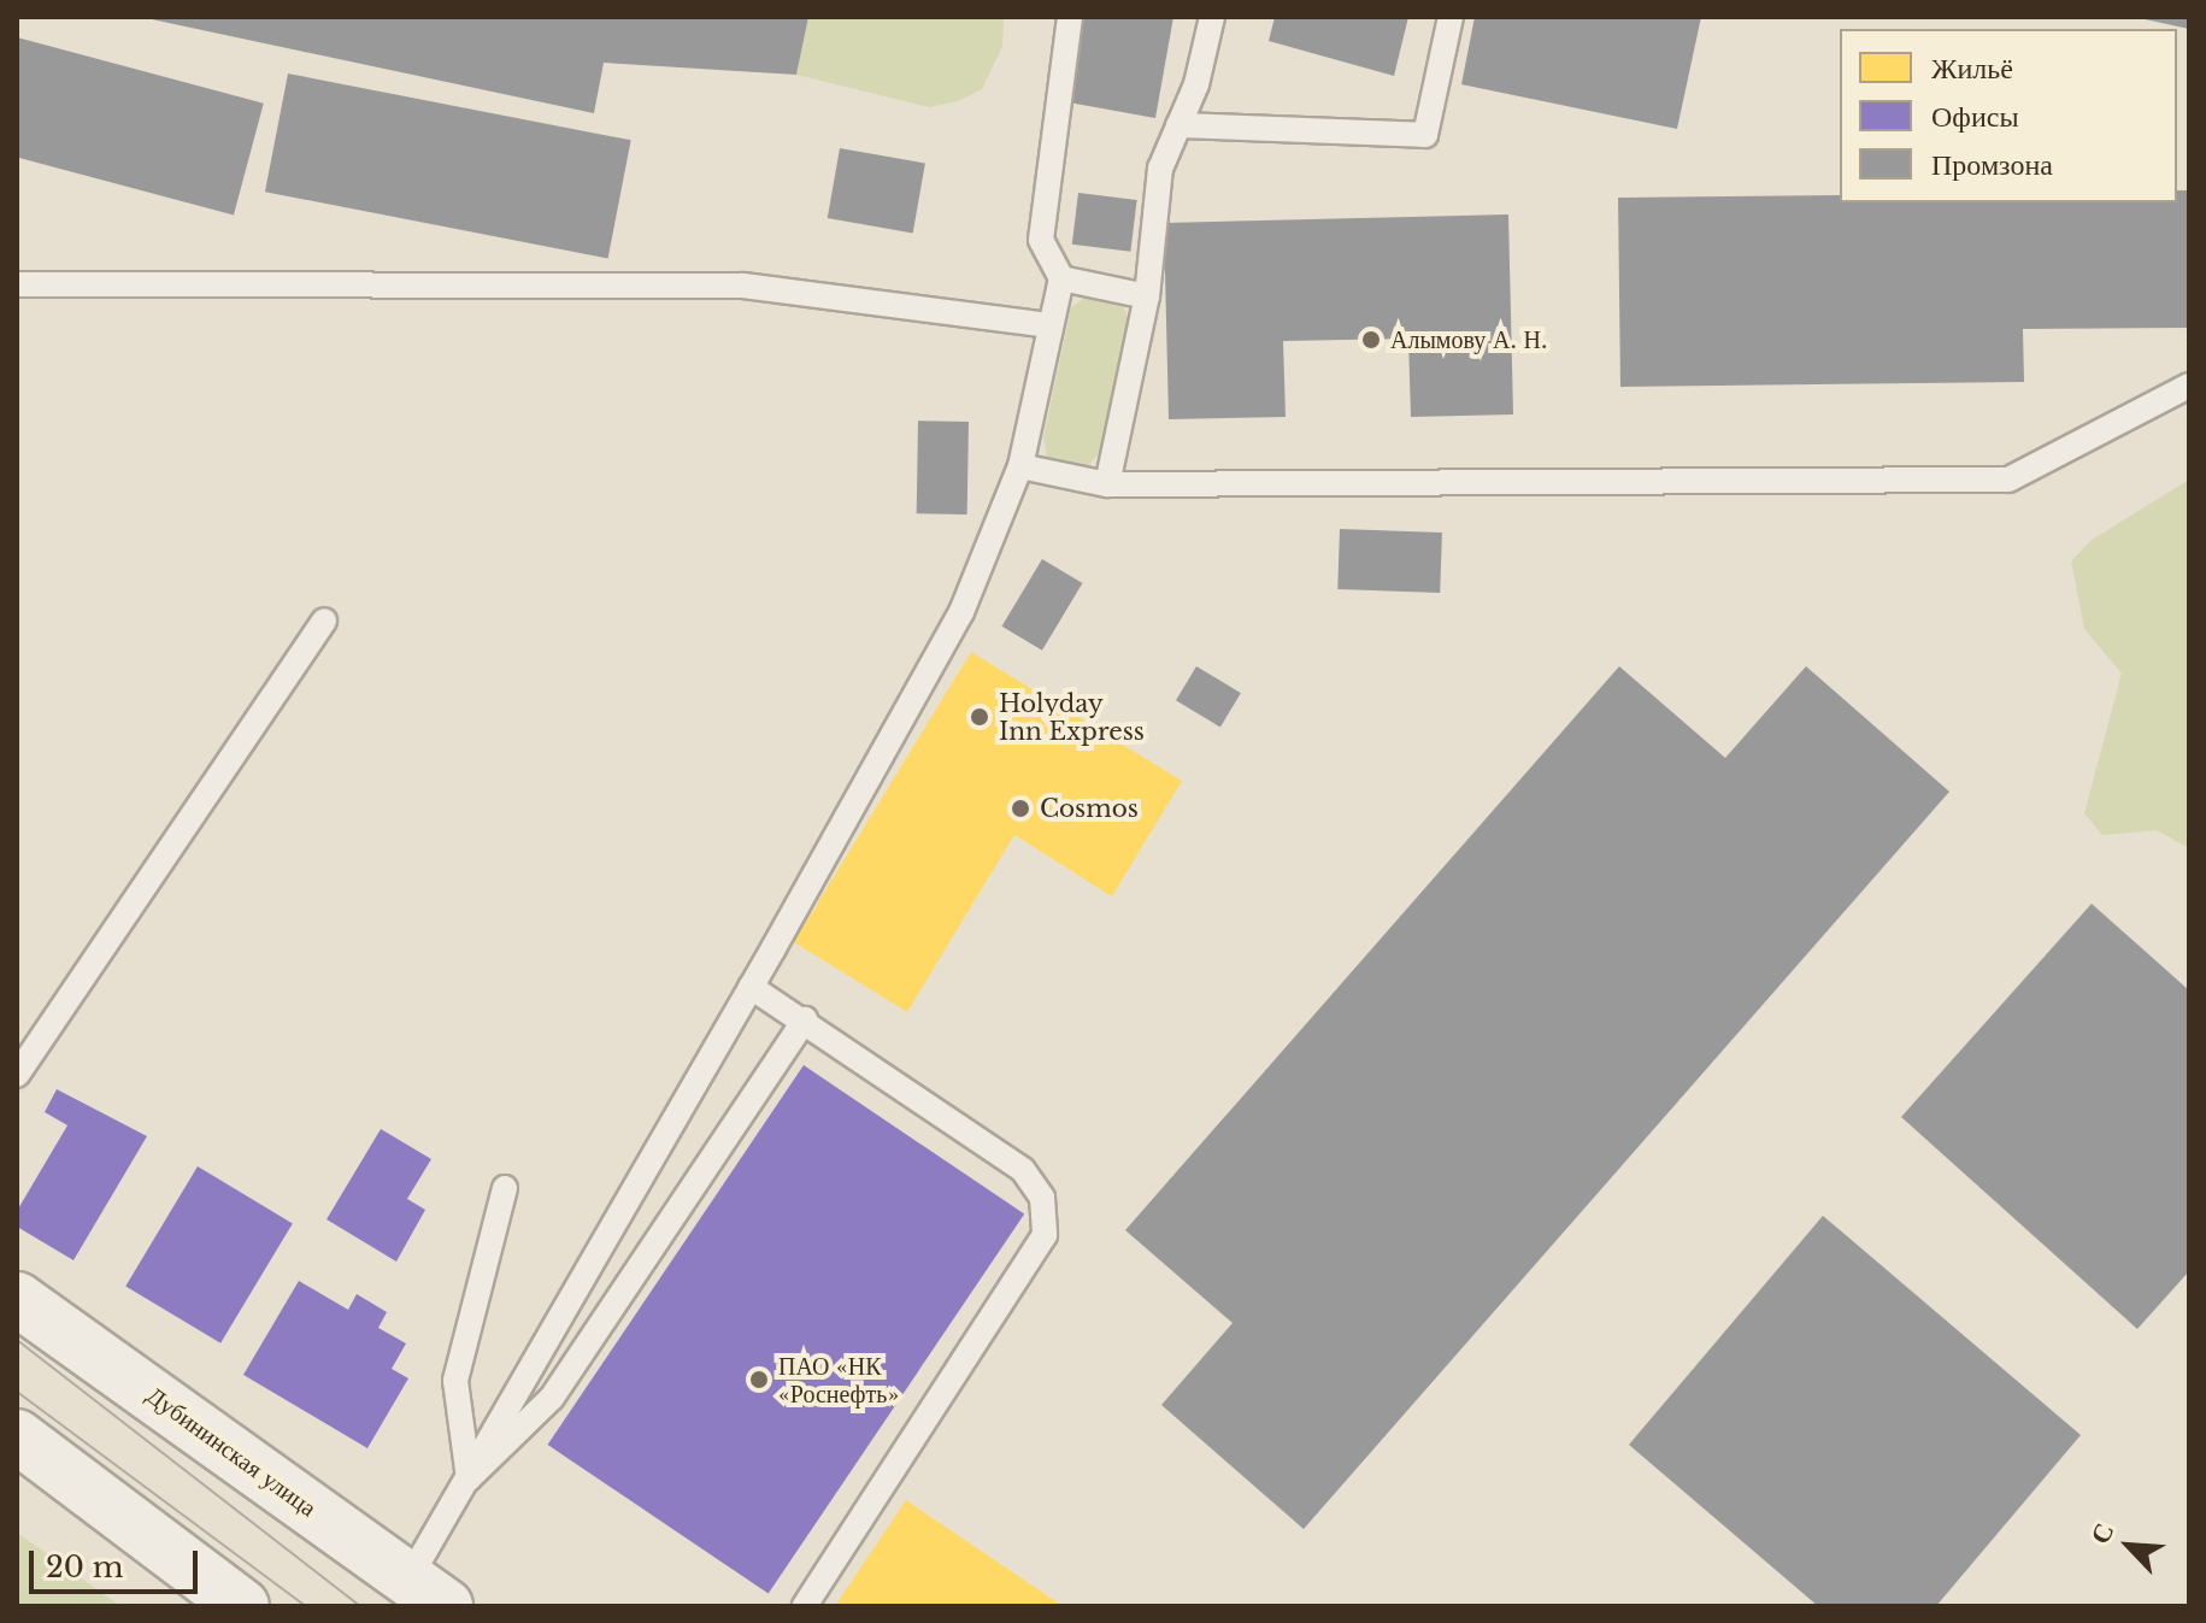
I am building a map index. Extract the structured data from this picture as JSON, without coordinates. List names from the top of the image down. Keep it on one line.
{"streets":{"main road":["Дубининская улица"]},"places":["Алымову А. Н.","Holyday Inn Express","Cosmos","ПАО «НК «Роснефть»"],"legend":["Жильё","Офисы","Промзона"],"scale_bar":"20 m","north":"top left"}
